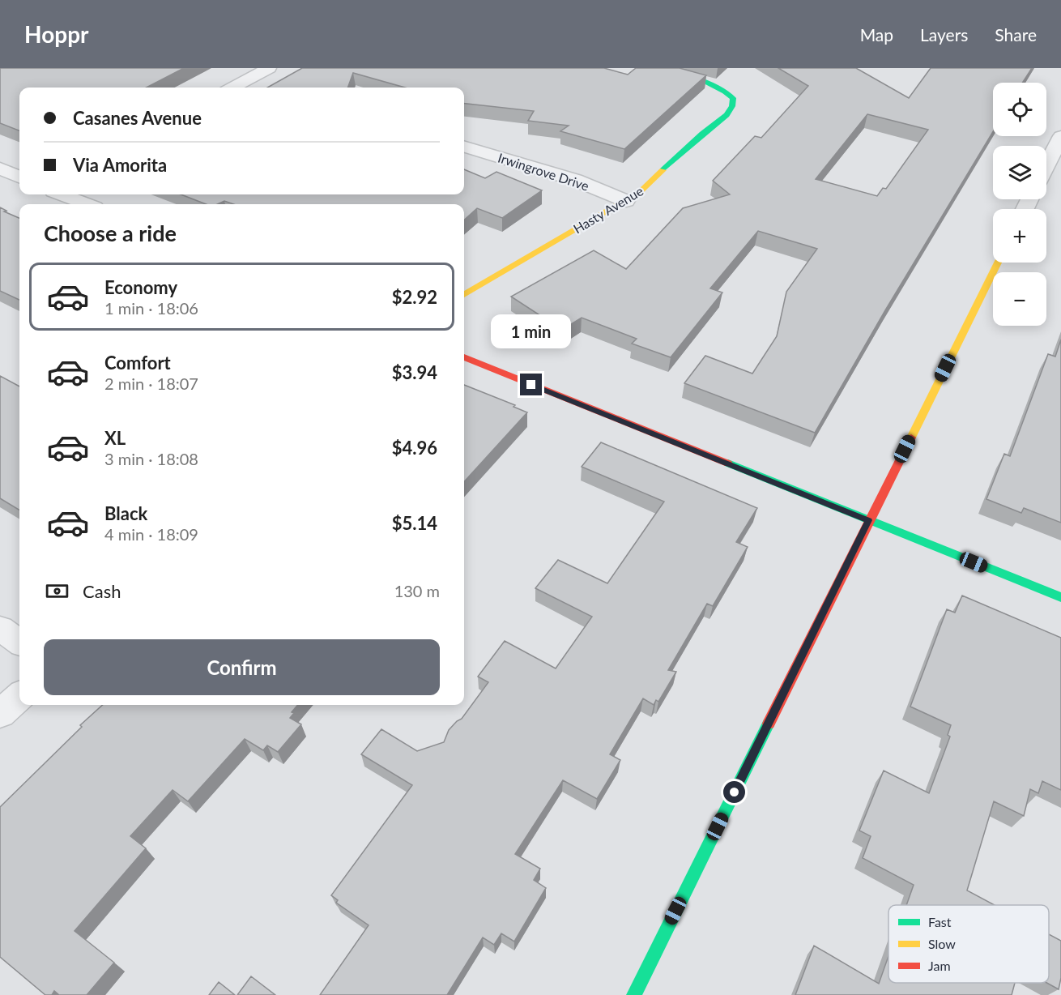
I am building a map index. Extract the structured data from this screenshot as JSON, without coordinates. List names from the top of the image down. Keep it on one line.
{"streets":{"street":["Irwingrove Drive","Hasty Avenue"]},"crossings":[["Irwingrove Drive","Hasty Avenue"]],"legend":["Fast","Slow","Jam"],"page":{"header":"Hoppr","nav":["Map","Layers","Share"],"map_buttons":["+","−"],"banner":["Casanes Avenue","Via Amorita"],"heading":"Choose a ride","list":[{"name":"Economy","note":"1 min · 18:06","value":"$2.92"},{"name":"Comfort","note":"2 min · 18:07","value":"$3.94"},{"name":"XL","note":"3 min · 18:08","value":"$4.96"},{"name":"Black","note":"4 min · 18:09","value":"$5.14"}],"bubble":"1 min","pay":["Cash","130 m"],"buttons":"Confirm"}}
